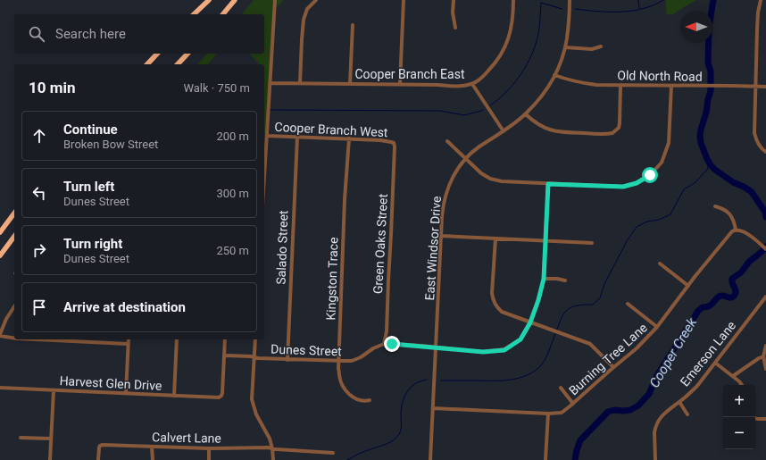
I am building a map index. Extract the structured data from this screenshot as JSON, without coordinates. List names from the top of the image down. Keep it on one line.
{"streets":{"street":["Cooper Branch East","Old North Road","Cooper Branch West","Green Oaks Street","Salado Street","East Windsor Drive","Kingston Trace","Dunes Street","Emerson Lane","Burning Tree Lane","Harvest Glen Drive","Calvert Lane"]},"crossings":[["Old North Road","East Windsor Drive"],["Cooper Branch West","Green Oaks Street"],["Cooper Branch West","Salado Street"],["Cooper Branch West","Kingston Trace"],["Green Oaks Street","Dunes Street"],["Salado Street","Dunes Street"],["East Windsor Drive","Burning Tree Lane"],["Kingston Trace","Dunes Street"],["Dunes Street","Harvest Glen Drive"]],"water":["Cooper Creek"],"north":"left","page":{"search":"Search here","heading":["10 min","Walk · 750 m"],"list":[["Continue","Broken Bow Street","200 m"],["Turn left","Dunes Street","300 m"],["Turn right","Dunes Street","250 m"],"Arrive at destination"],"map_buttons":["+","−"]}}
